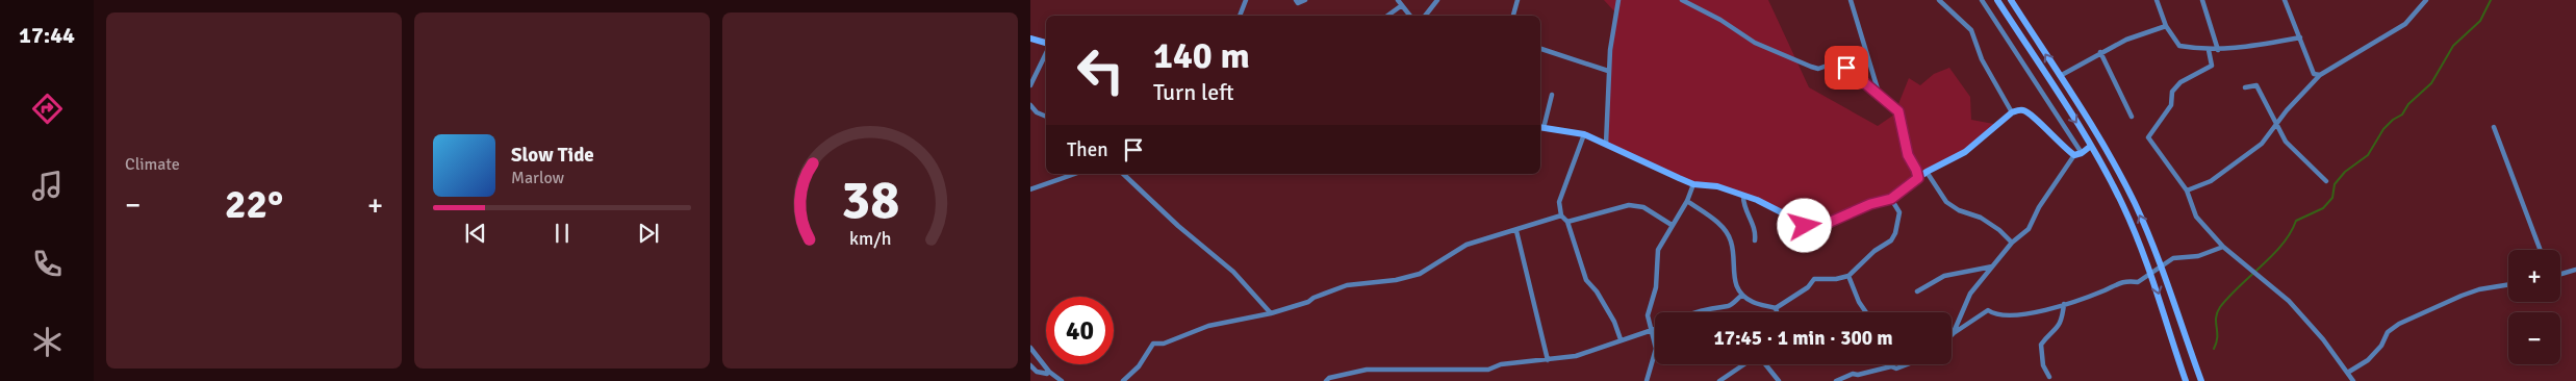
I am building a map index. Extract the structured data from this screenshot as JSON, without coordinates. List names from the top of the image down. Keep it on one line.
{"page":{"tabs":"17:44","tile":"Climate","turn":["140 m","Turn left"],"then":"Then","song":["Slow Tide","Marlow"],"heat":["−","22°","+"],"map_buttons":["+","−"],"limit":"40","trip":"17:45 · 1 min · 300 m","gauge":["38","km/h"]}}
